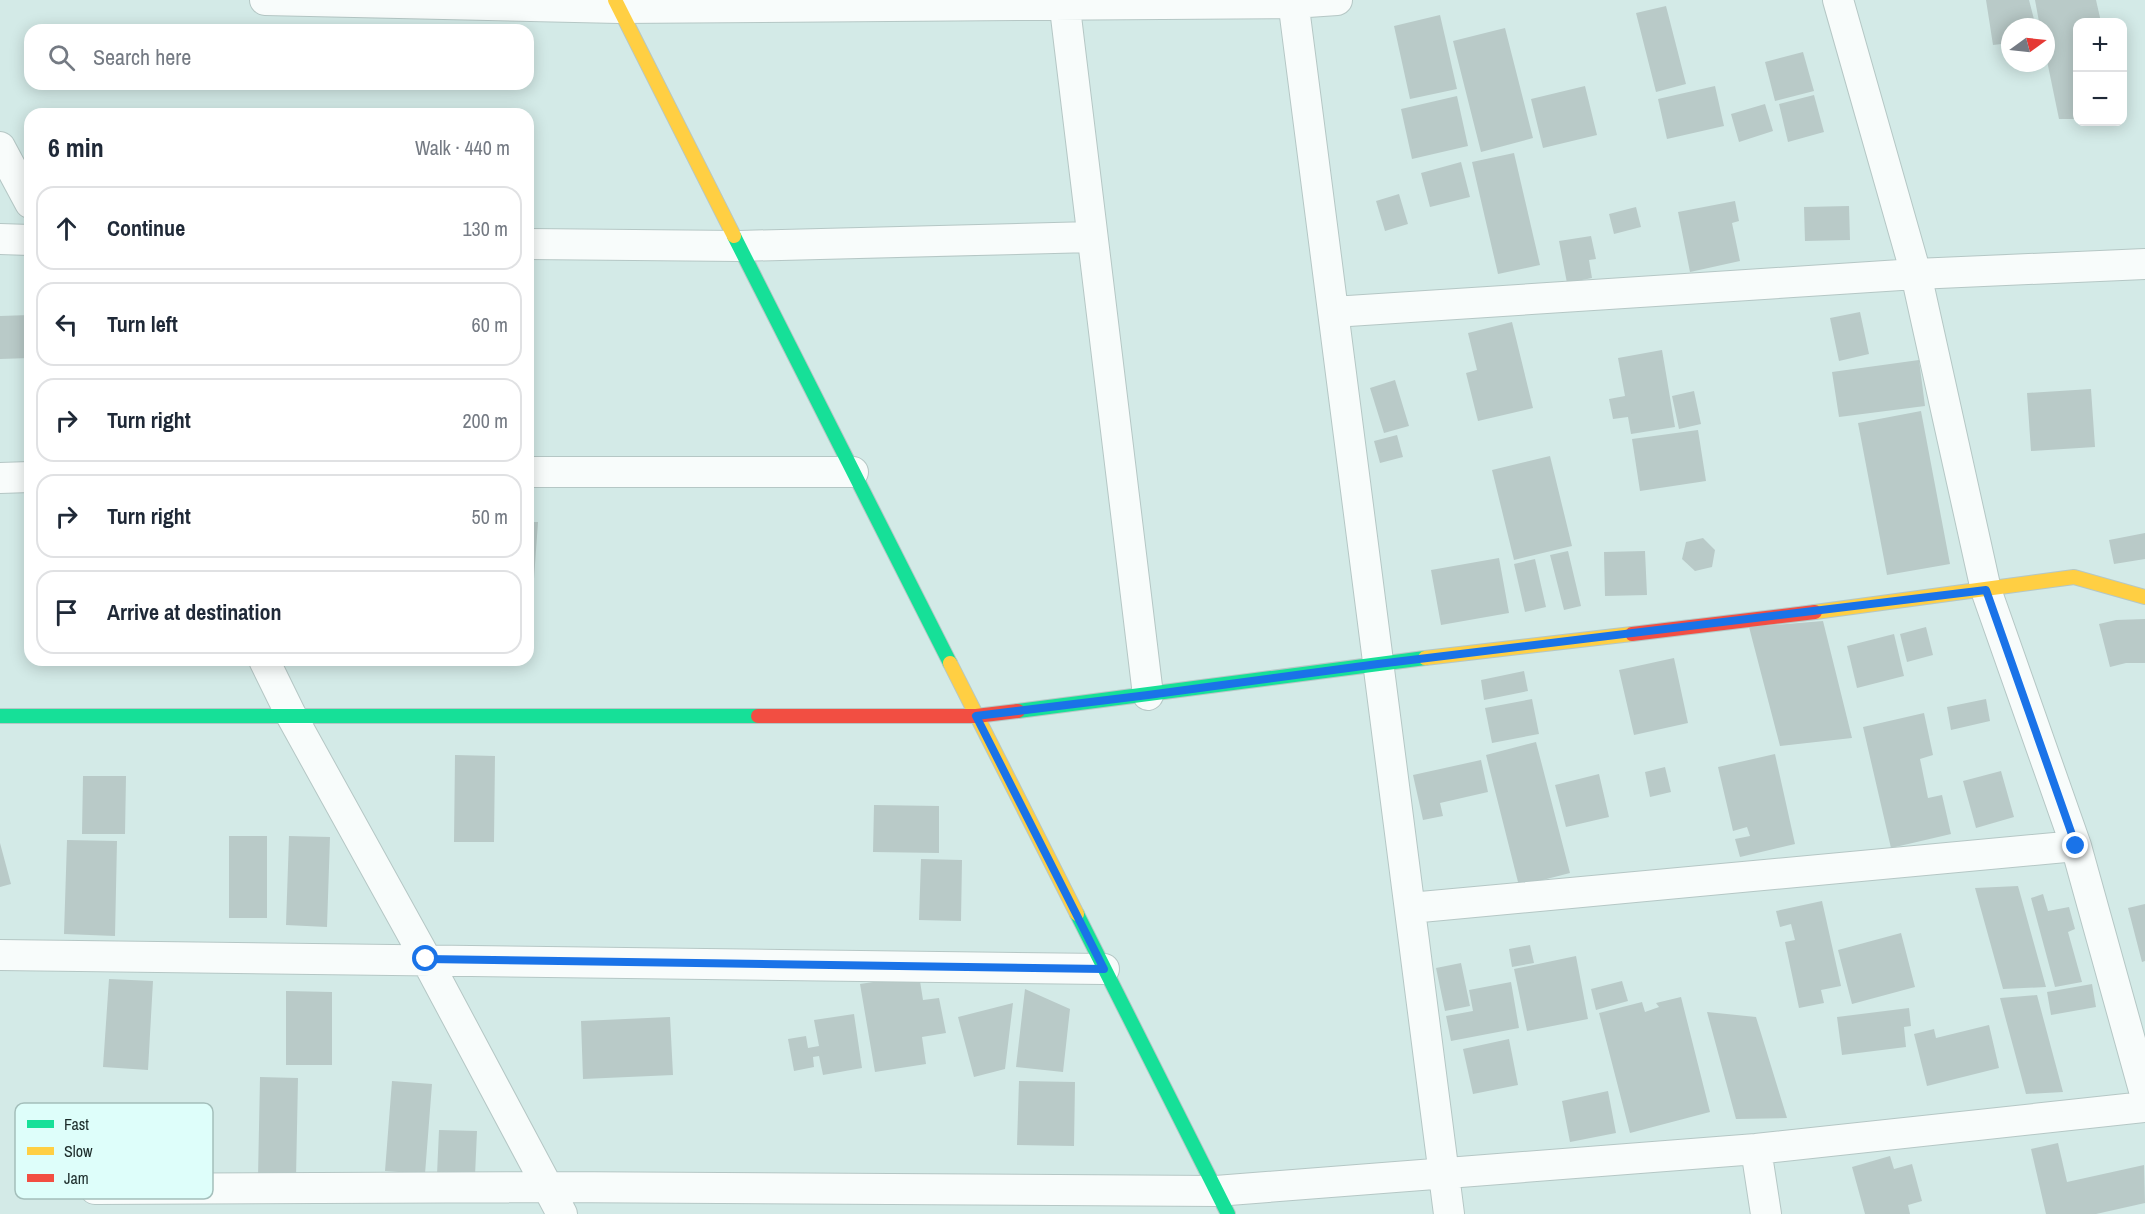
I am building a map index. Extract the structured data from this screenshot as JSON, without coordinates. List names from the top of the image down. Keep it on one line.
{"legend":["Fast","Slow","Jam"],"north":"right","page":{"map_buttons":["+","−"],"search":"Search here","heading":["6 min","Walk · 440 m"],"list":[["Continue","130 m"],["Turn left","60 m"],["Turn right","200 m"],["Turn right","50 m"],"Arrive at destination"]}}
